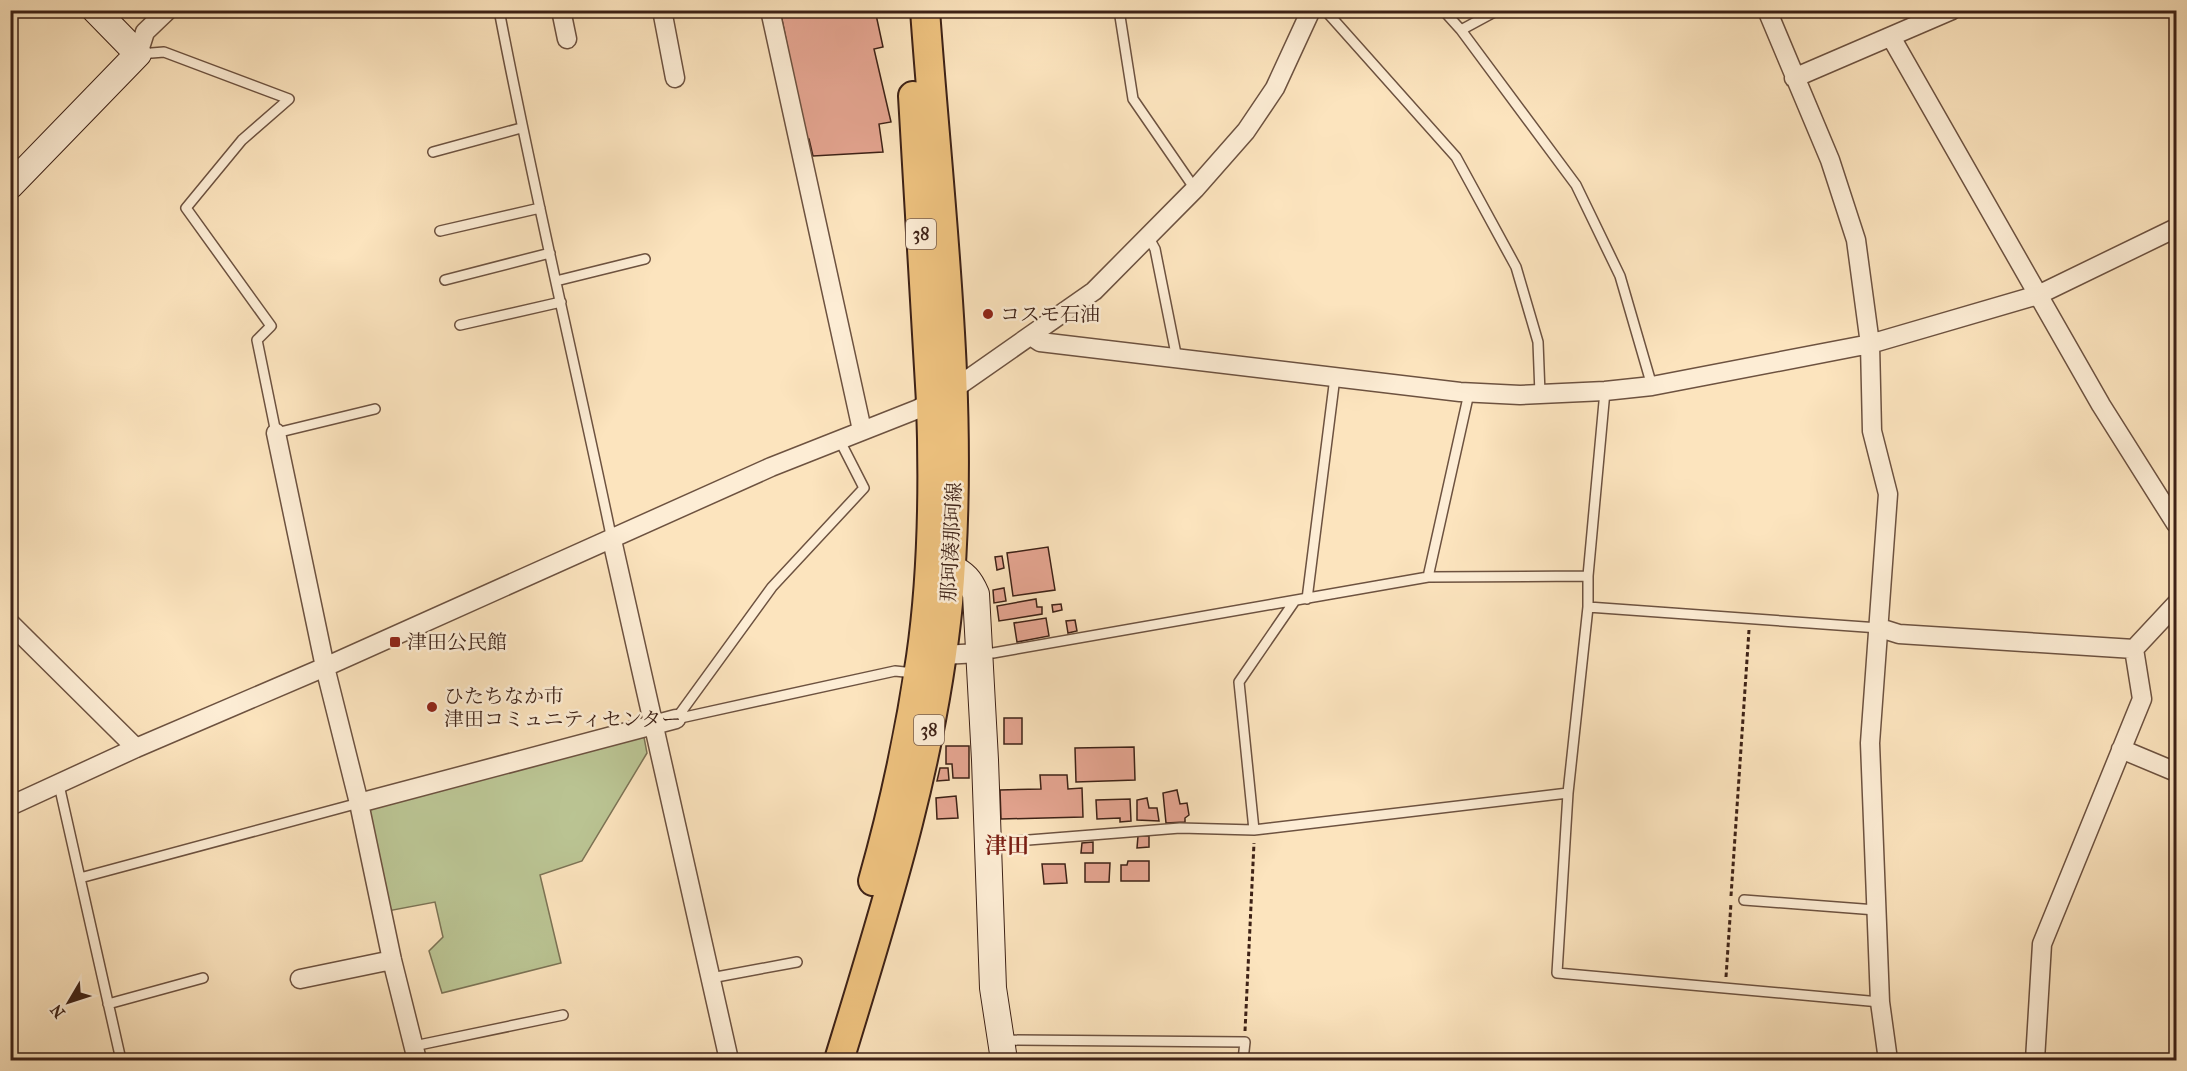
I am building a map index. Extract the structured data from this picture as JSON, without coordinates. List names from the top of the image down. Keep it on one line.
{"streets":{"main road":["38","那珂湊那珂線"]},"districts":["津田"],"places":{"other":["コスモ石油","ひたちなか市 津田コミュニティセンター"],"transit":["津田公民館"]},"north":"bottom left"}
